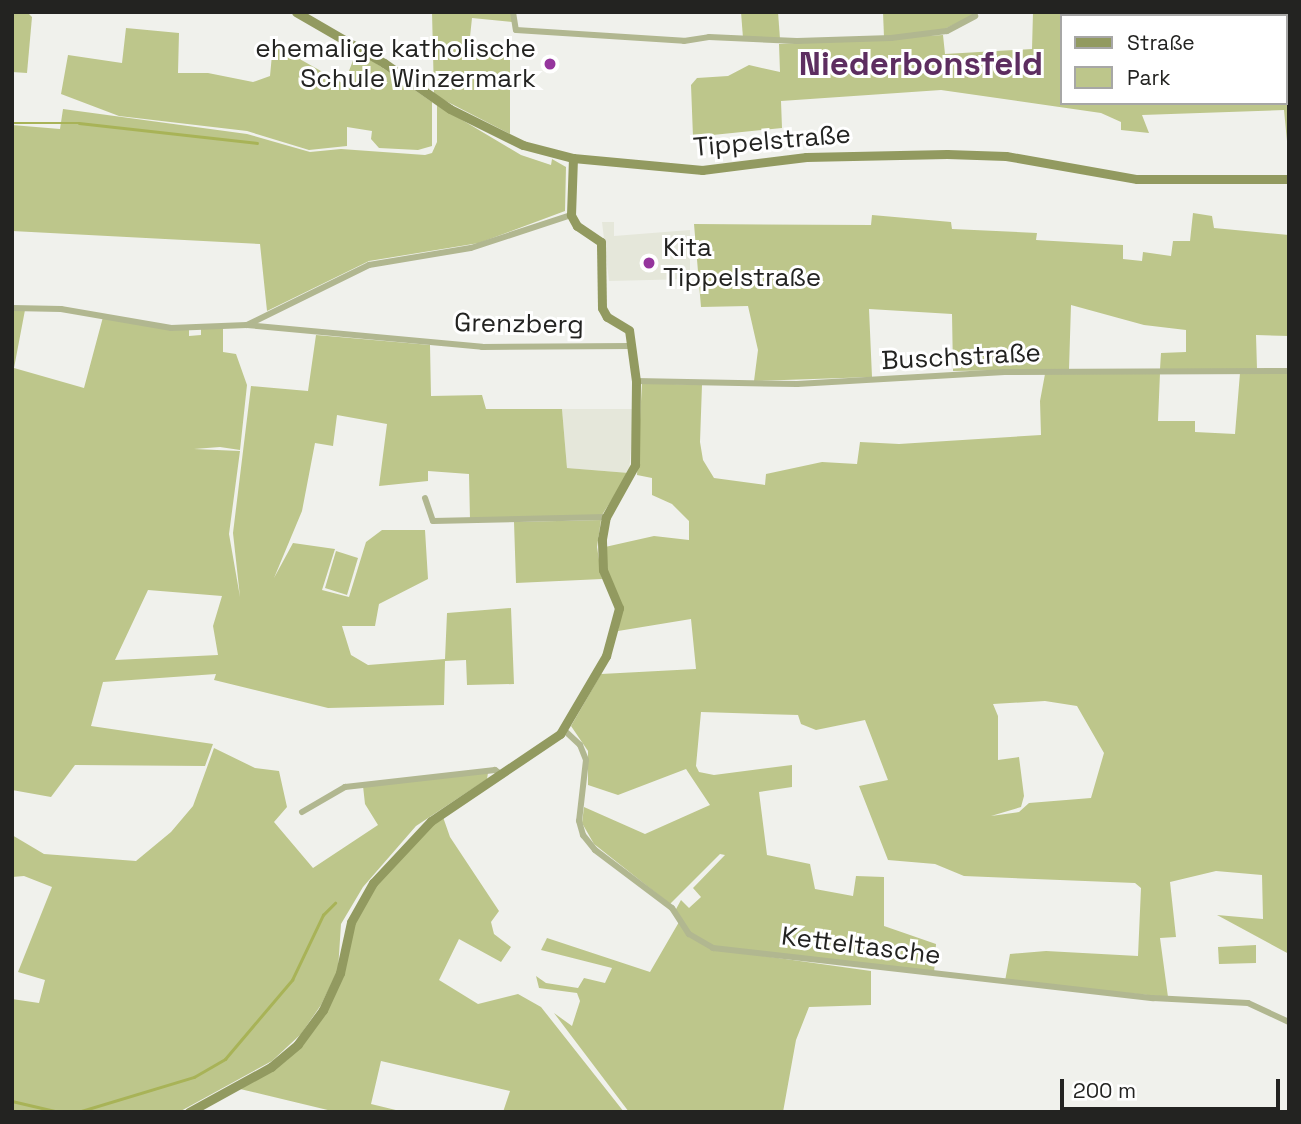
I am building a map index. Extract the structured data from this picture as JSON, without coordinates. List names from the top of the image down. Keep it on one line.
{"streets":{"street":["Tippelstraße","Grenzberg","Buschstraße","Ketteltasche"]},"districts":["Niederbonsfeld"],"places":["ehemalige katholische Schule Winzermark","Kita Tippelstraße"],"legend":["Straße","Park"],"scale_bar":"200 m"}
